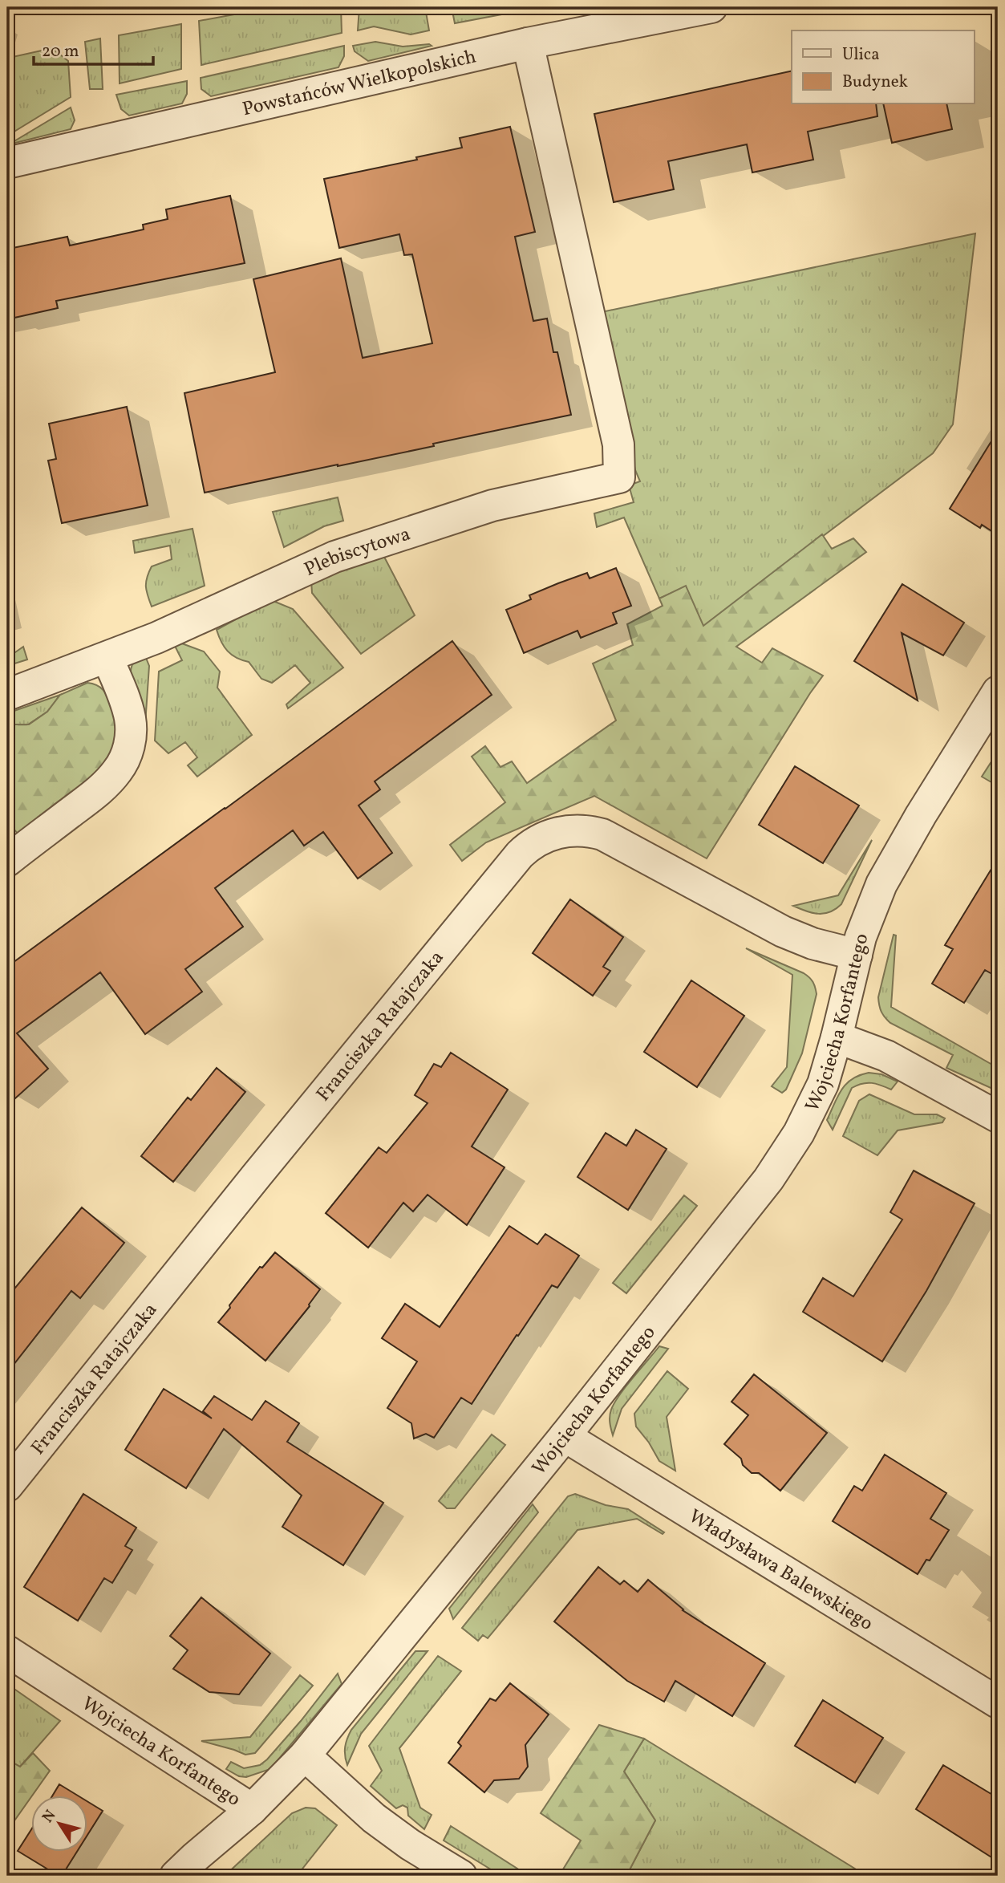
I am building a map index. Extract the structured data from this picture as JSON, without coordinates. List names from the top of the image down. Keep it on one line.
{"streets":{"street":["Powstańców Wielkopolskich","Plebiscytowa","Wojciecha Korfantego","Franciszka Ratajczaka","Władysława Balewskiego"]},"crossings":[["Powstańców Wielkopolskich","Plebiscytowa"],["Wojciecha Korfantego","Franciszka Ratajczaka"],["Wojciecha Korfantego","Władysława Balewskiego"]],"legend":["Ulica","Budynek"],"scale_bar":"20 m","north":"top left"}
